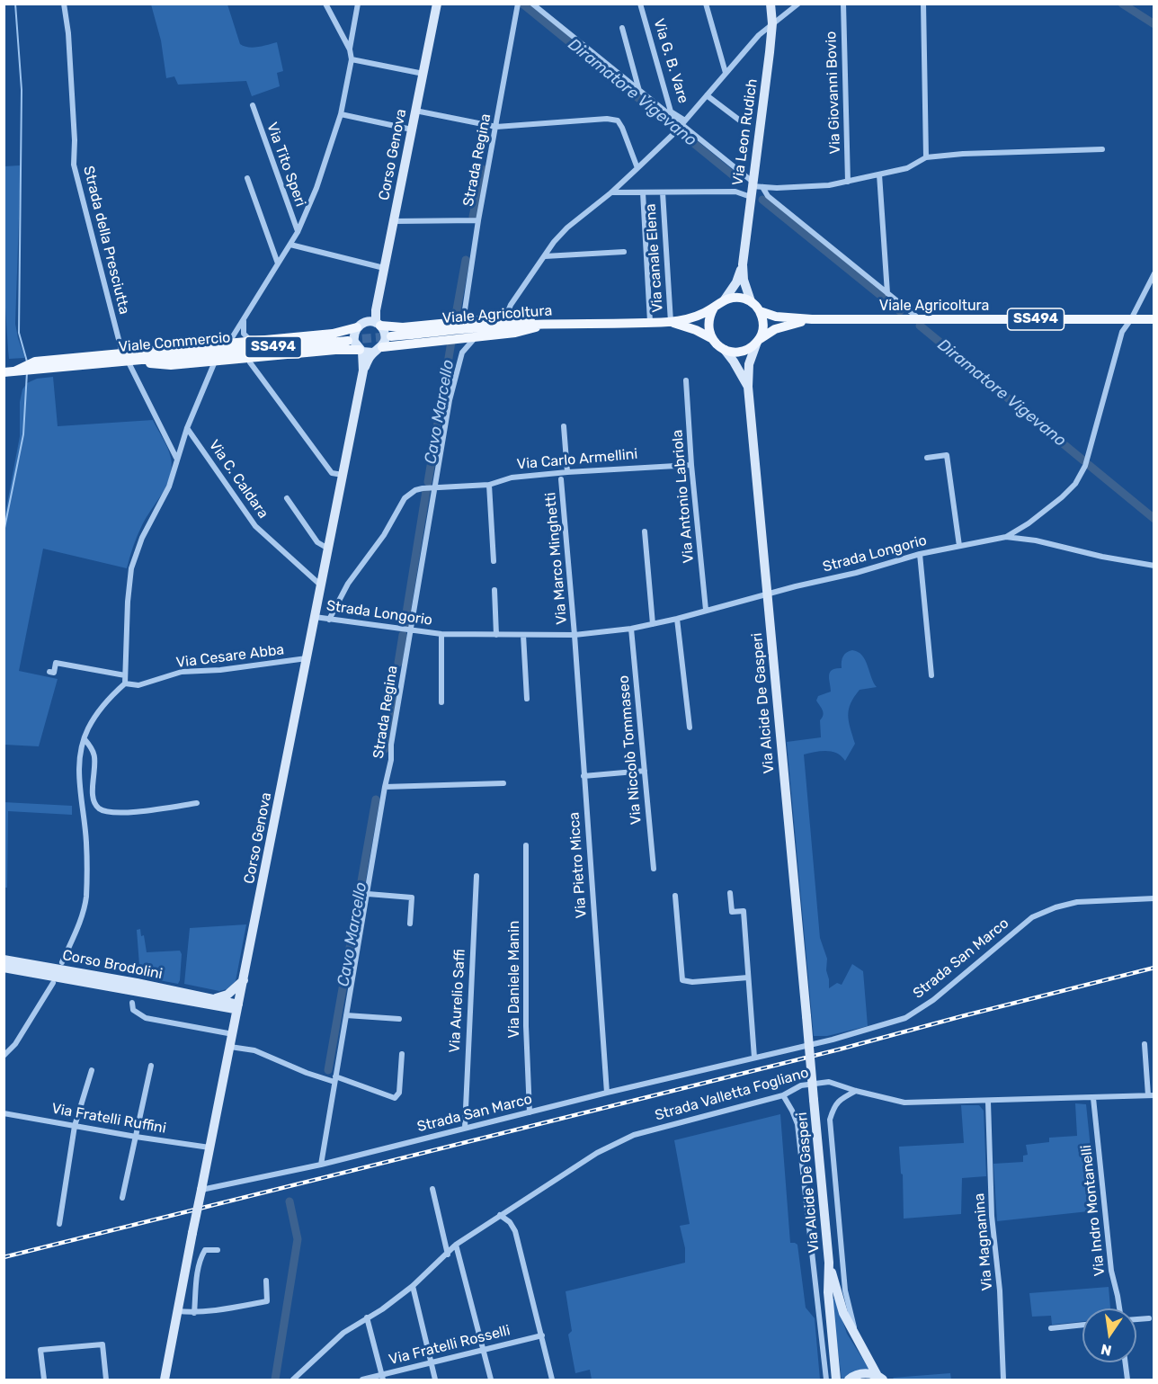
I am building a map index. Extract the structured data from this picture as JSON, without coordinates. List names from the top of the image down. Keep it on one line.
{"streets":{"main road":["Via Leon Rudich","Corso Genova","Viale Agricoltura","SS494","Viale Commercio","Via Alcide De Gasperi","Corso Brodolini"],"street":["Via G. B. Vare","Via Giovanni Bovio","Strada Regina","Via Tito Speri","Strada della Presciutta","Via canale Elena","Via Carlo Armellini","Via C. Caldara","Via Antonio Labriola","Strada Longorio","Via Marco Minghetti","Via Cesare Abba","Via Niccolò Tommaseo","Via Pietro Micca","Strada San Marco","Via Daniele Manin","Via Aurelio Saffi","Strada Valletta Fogliano","Via Fratelli Ruffini","Via Indro Montanelli","Via Magnanina","Via Fratelli Rosselli"]},"crossings":[["Corso Genova","Via C. Caldara"],["Corso Genova","Strada Longorio"],["Corso Genova","Via Cesare Abba"],["Corso Genova","Strada San Marco"],["Corso Genova","Corso Brodolini"],["Corso Genova","Via Fratelli Ruffini"],["Strada Regina","Via Carlo Armellini"],["Strada Regina","Strada Longorio"],["Strada Regina","Strada San Marco"],["Strada della Presciutta","Viale Commercio"],["Via canale Elena","Viale Agricoltura"],["Viale Agricoltura","Strada Longorio"],["Viale Agricoltura","Via Alcide De Gasperi"],["Via Carlo Armellini","Via Antonio Labriola"],["Via Carlo Armellini","Strada Longorio"],["Via Antonio Labriola","Strada Longorio"],["Strada Longorio","Via Marco Minghetti"],["Strada Longorio","Via Alcide De Gasperi"],["Strada Longorio","Via Niccolò Tommaseo"],["Strada Longorio","Via Pietro Micca"],["Via Marco Minghetti","Via Pietro Micca"],["Via Pietro Micca","Strada San Marco"],["Strada San Marco","Via Daniele Manin"],["Strada San Marco","Via Aurelio Saffi"],["Strada Valletta Fogliano","Via Indro Montanelli"],["Strada Valletta Fogliano","Via Magnanina"]],"water":["Diramatore Vigevano","Cavo Marcello"],"north":"bottom"}
